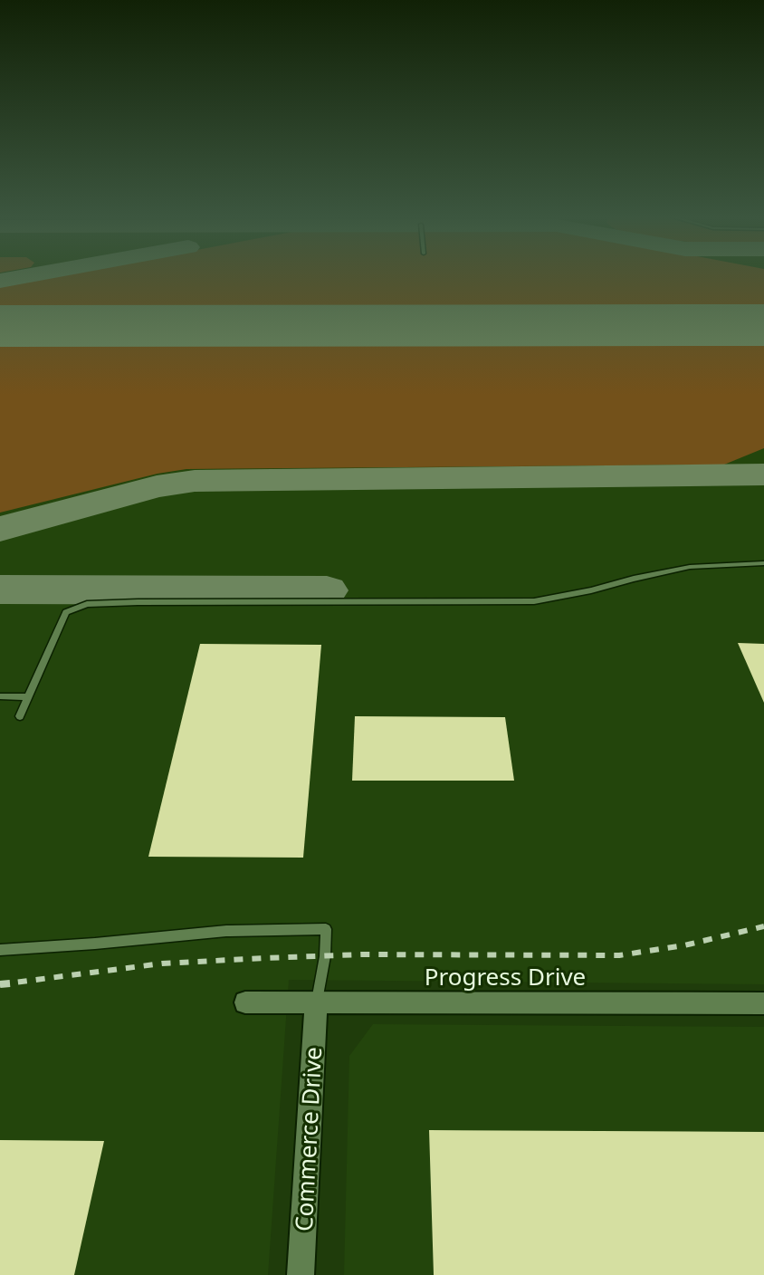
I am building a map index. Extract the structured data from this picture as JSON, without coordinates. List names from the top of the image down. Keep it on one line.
{"streets":{"street":["Progress Drive","Commerce Drive"]},"crossings":[["Progress Drive","Commerce Drive"]]}
